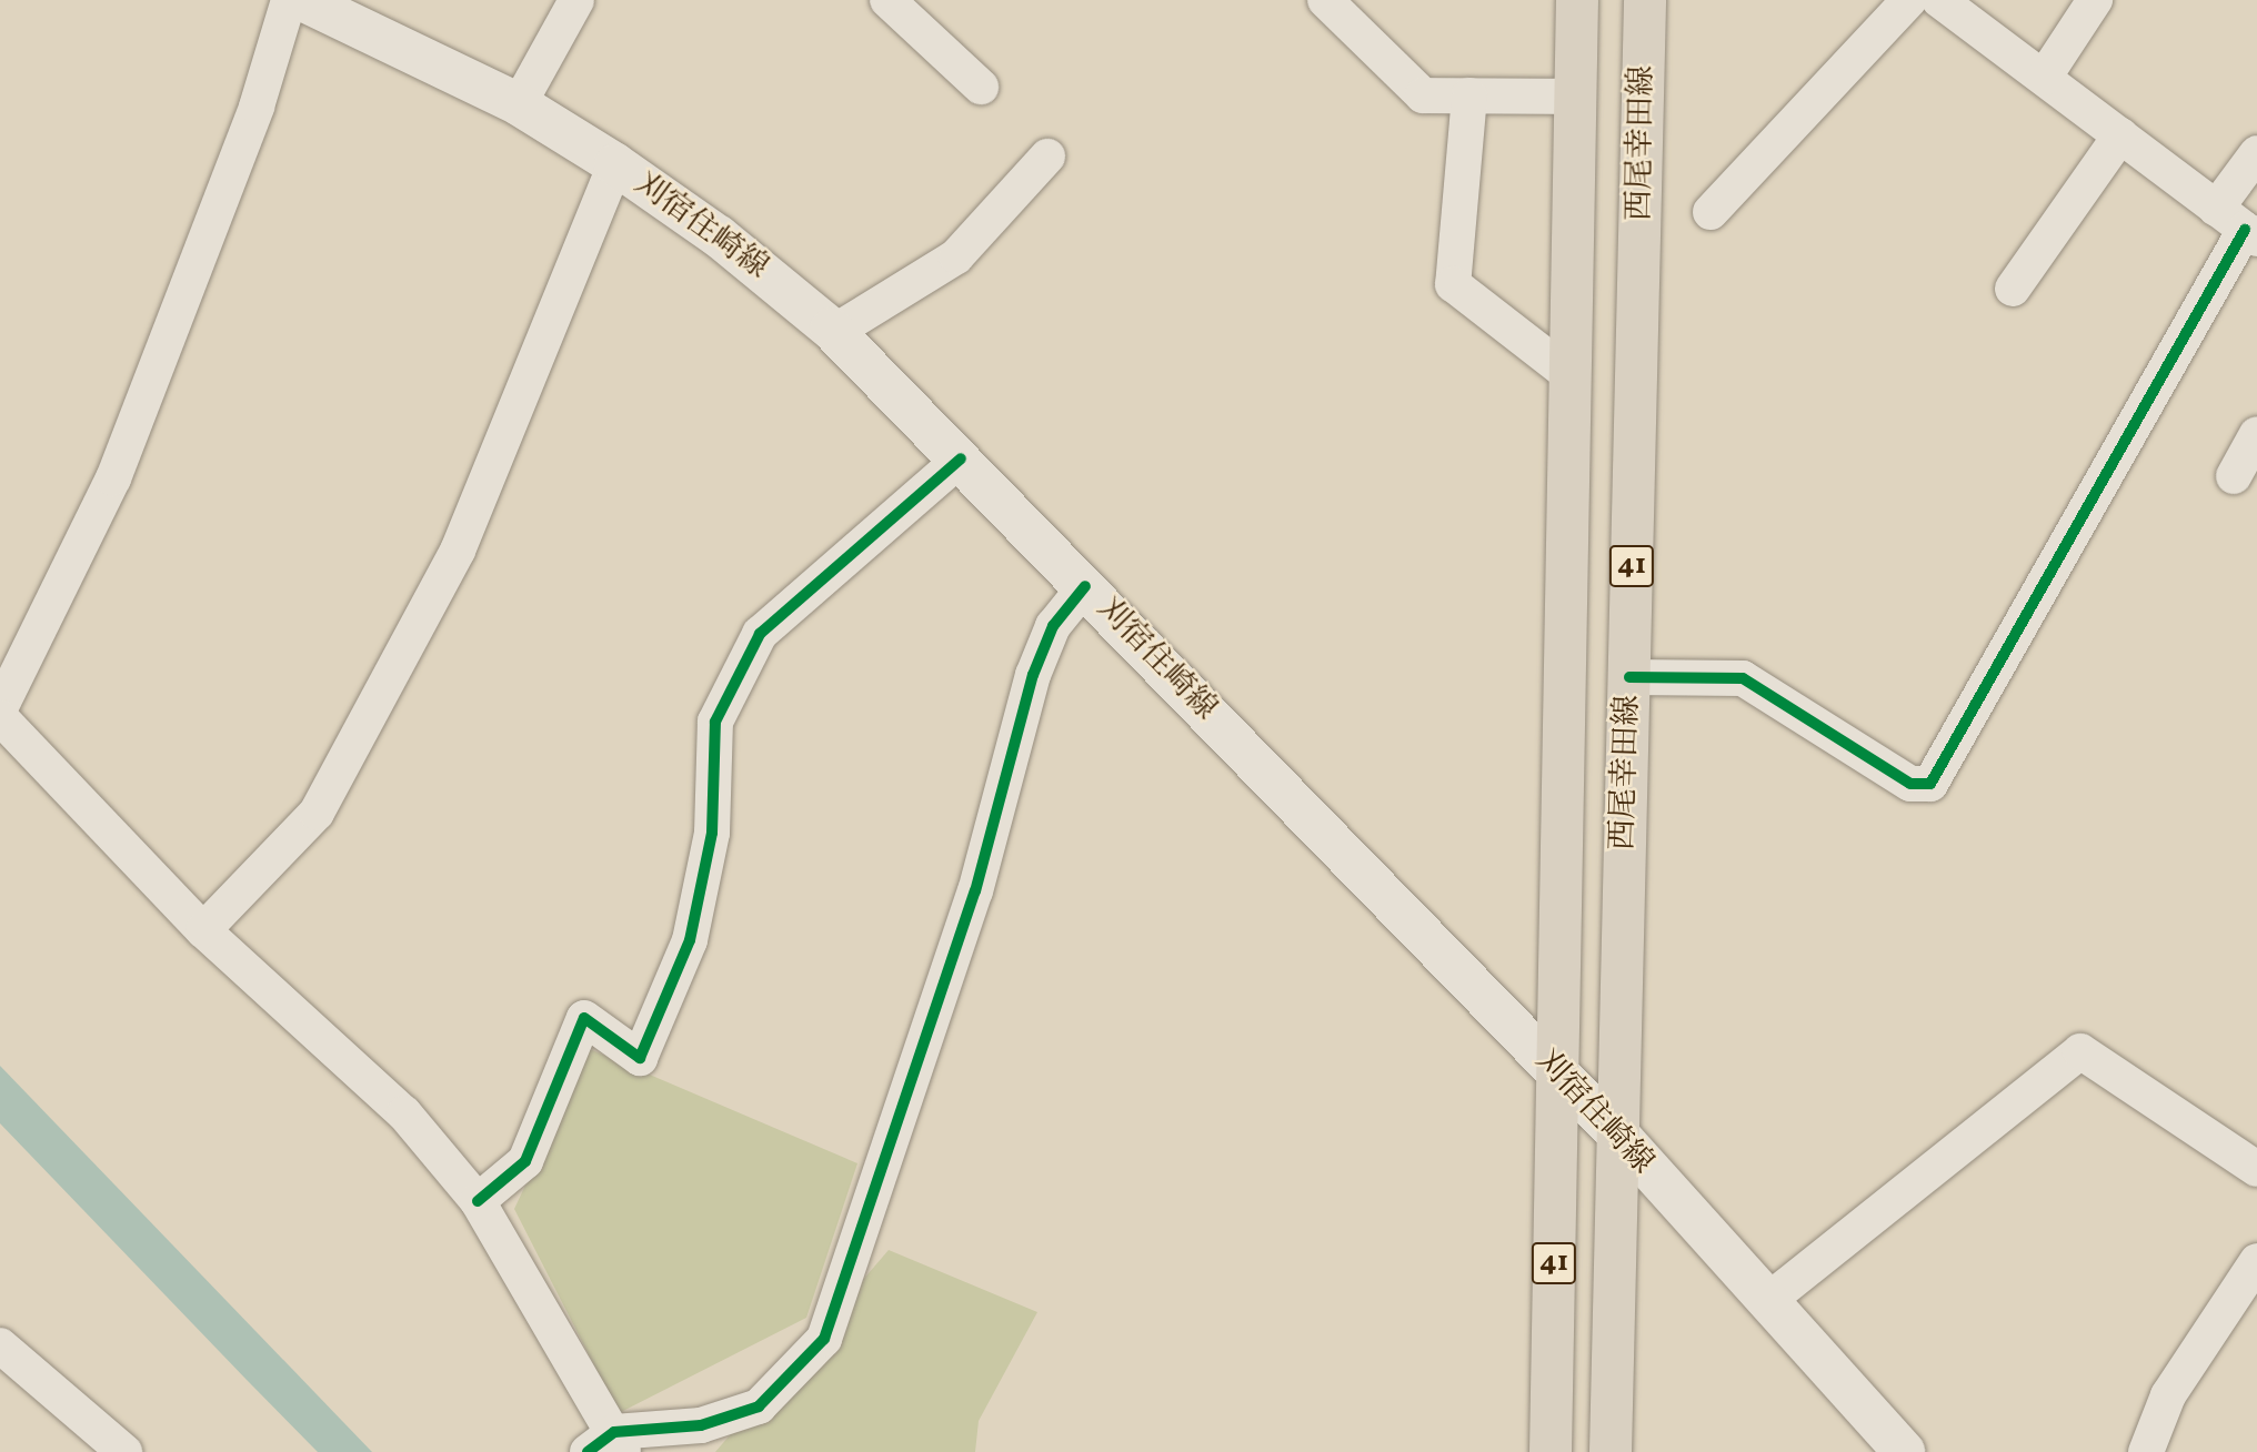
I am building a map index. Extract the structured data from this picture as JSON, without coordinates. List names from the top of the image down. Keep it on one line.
{"streets":{"main road":["西尾幸田線","刈宿住崎線","41"]},"crossings":[["西尾幸田線","刈宿住崎線"]]}
